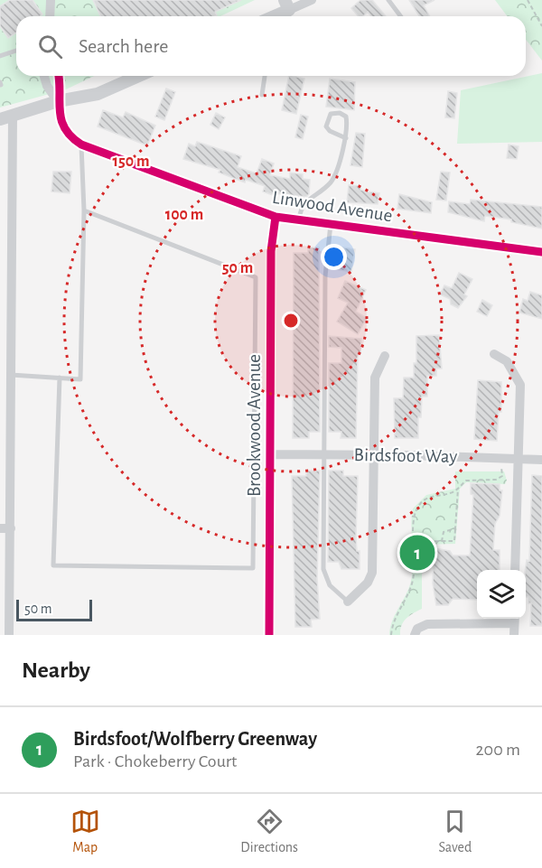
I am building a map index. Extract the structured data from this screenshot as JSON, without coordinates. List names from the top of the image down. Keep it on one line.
{"streets":{"street":["Linwood Avenue","Brookwood Avenue","Birdsfoot Way"]},"crossings":[["Linwood Avenue","Brookwood Avenue"],["Brookwood Avenue","Birdsfoot Way"]],"scale_bar":"50 m","page":{"search":"Search here","pins":"1","scale":"50 m","heading":"Nearby","list":[{"mark":"1","name":"Birdsfoot/Wolfberry Greenway","note":"Park · Chokeberry Court","value":"200 m"}],"nav":["Map","Directions","Saved"]},"rings":["150 m","100 m","50 m"]}
